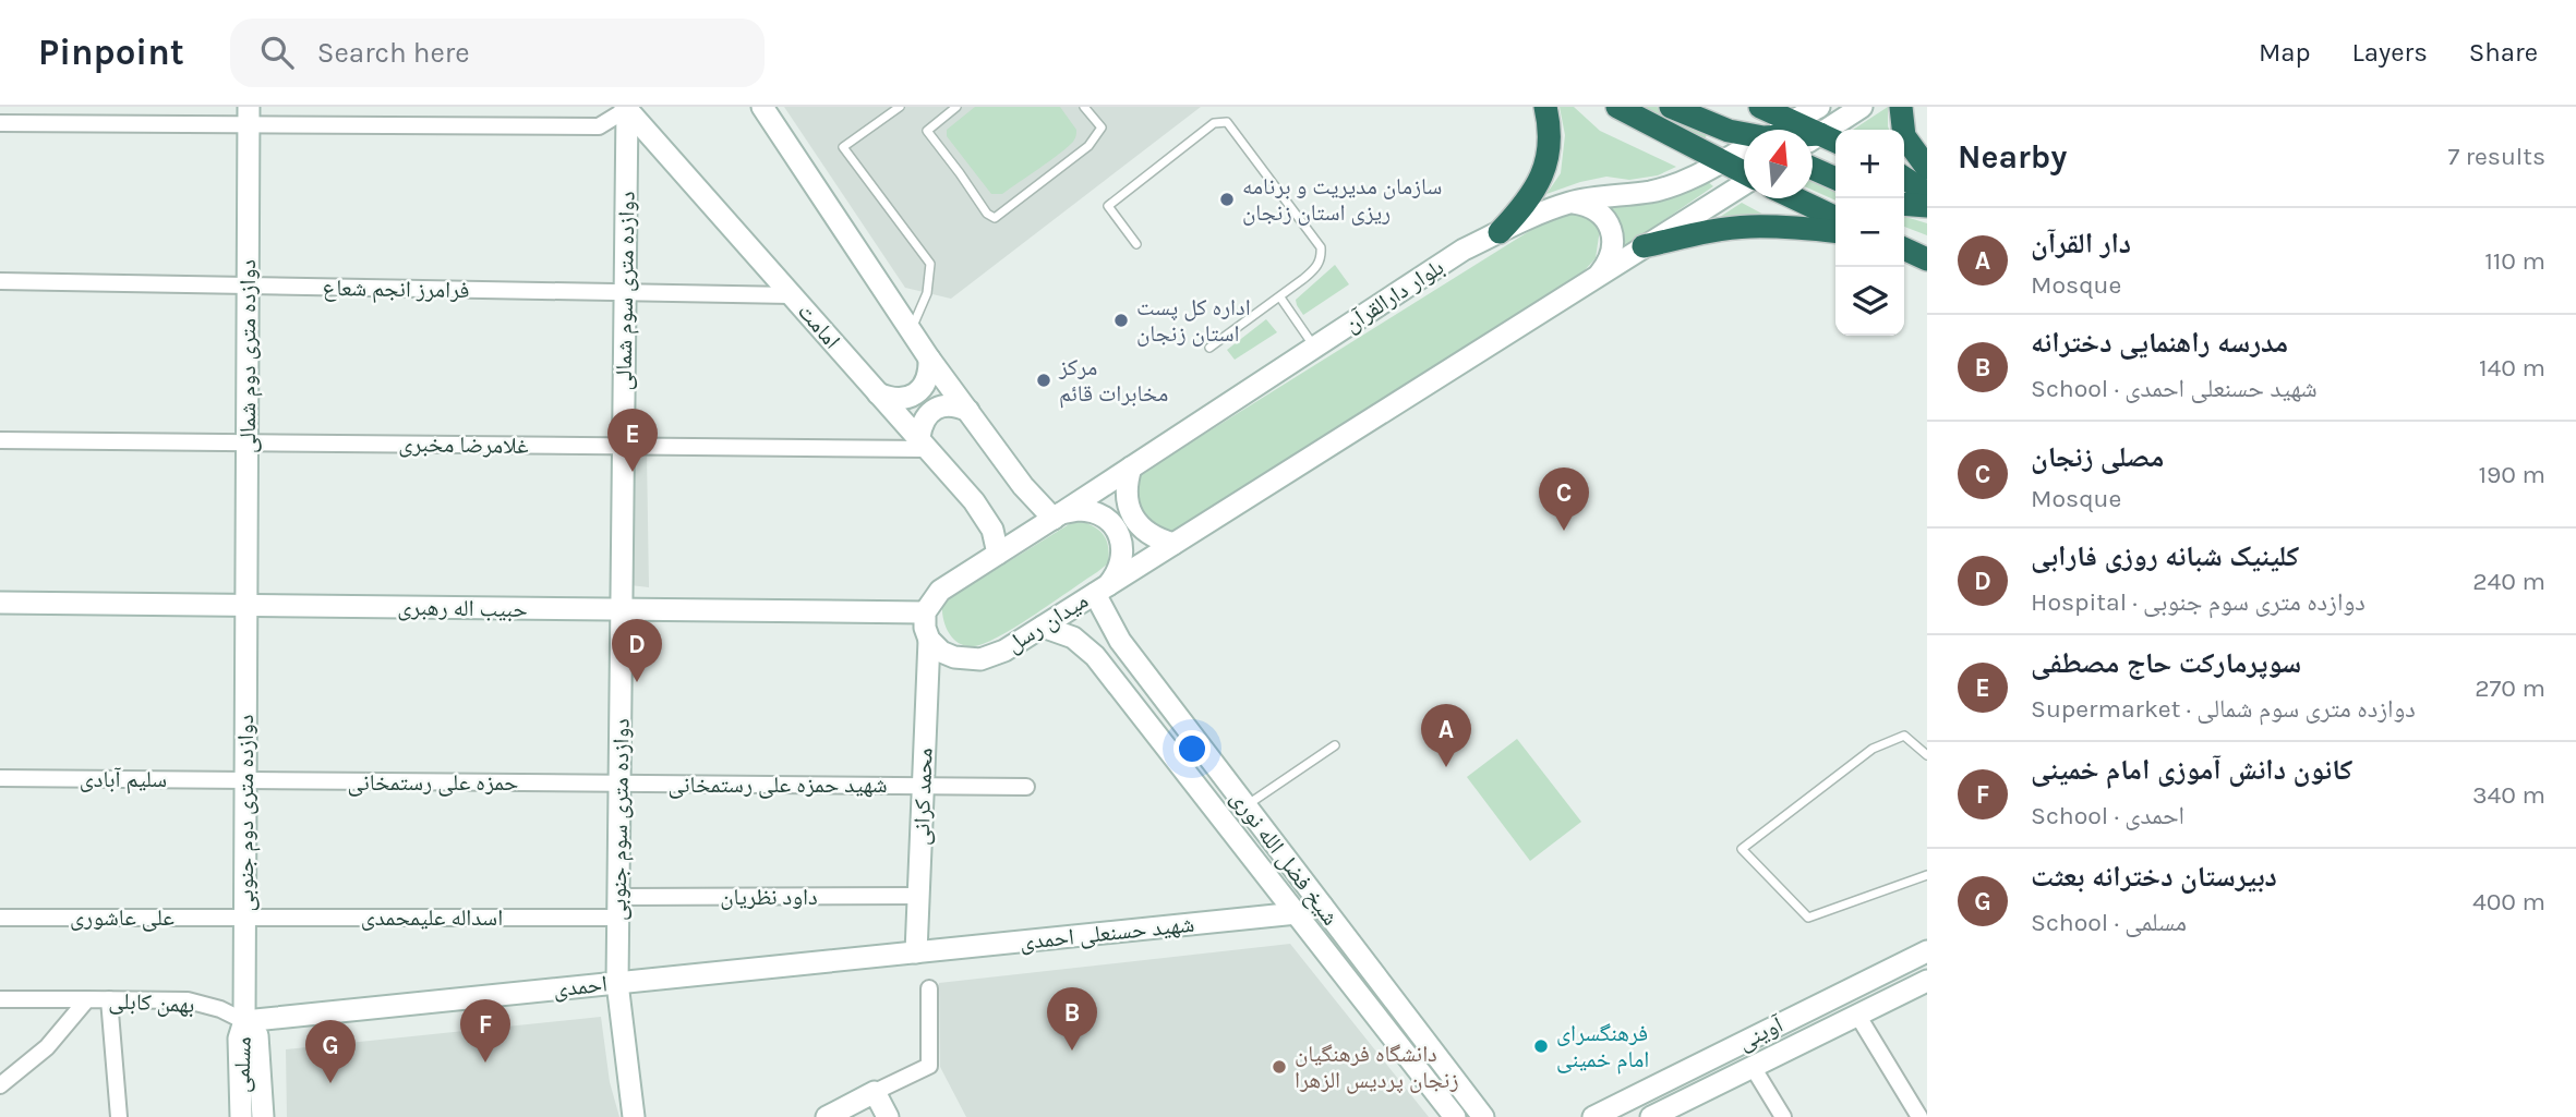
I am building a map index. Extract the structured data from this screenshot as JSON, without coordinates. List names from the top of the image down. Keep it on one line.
{"streets":{"main road":["دوازده متری سوم شمالی","بلوار دارالقرآن","امامت","دوازده متری دوم شمالی","حبیب اله رهبری","میدان رسل","محمد کرانی","دوازده متری دوم جنوبی","دوازده متری سوم جنوبی","شیخ فضل الله نوری","شهید حسنعلی احمدی","احمدی","آوینی","مسلمی"],"street":["فرامرز انجم شعاع","غلامرضا مخبری","سلیم آبادی","حمزه علی رستمخانی","شهید حمزه علی رستمخانی","داود نظریان","علی عاشوری","اسداله علیمحمدی","بهمن کابلی"]},"crossings":[["فرامرز انجم شعاع","دوازده متری سوم شمالی"],["فرامرز انجم شعاع","امامت"],["فرامرز انجم شعاع","دوازده متری دوم شمالی"],["دوازده متری سوم شمالی","امامت"],["دوازده متری سوم شمالی","غلامرضا مخبری"],["دوازده متری سوم شمالی","حبیب اله رهبری"],["دوازده متری سوم شمالی","دوازده متری سوم جنوبی"],["بلوار دارالقرآن","میدان رسل"],["امامت","غلامرضا مخبری"],["دوازده متری دوم شمالی","غلامرضا مخبری"],["دوازده متری دوم شمالی","حبیب اله رهبری"],["دوازده متری دوم شمالی","دوازده متری دوم جنوبی"],["حبیب اله رهبری","دوازده متری دوم جنوبی"],["حبیب اله رهبری","دوازده متری سوم جنوبی"],["میدان رسل","محمد کرانی"],["میدان رسل","شیخ فضل الله نوری"],["سلیم آبادی","حمزه علی رستمخانی"],["سلیم آبادی","دوازده متری دوم جنوبی"],["حمزه علی رستمخانی","شهید حمزه علی رستمخانی"],["حمزه علی رستمخانی","دوازده متری دوم جنوبی"],["حمزه علی رستمخانی","دوازده متری سوم جنوبی"],["شهید حمزه علی رستمخانی","محمد کرانی"],["شهید حمزه علی رستمخانی","دوازده متری سوم جنوبی"],["محمد کرانی","داود نظریان"],["محمد کرانی","شهید حسنعلی احمدی"],["محمد کرانی","احمدی"],["دوازده متری دوم جنوبی","علی عاشوری"],["دوازده متری دوم جنوبی","اسداله علیمحمدی"],["دوازده متری دوم جنوبی","احمدی"],["دوازده متری دوم جنوبی","بهمن کابلی"],["دوازده متری دوم جنوبی","مسلمی"],["دوازده متری سوم جنوبی","داود نظریان"],["دوازده متری سوم جنوبی","اسداله علیمحمدی"],["دوازده متری سوم جنوبی","احمدی"],["شیخ فضل الله نوری","شهید حسنعلی احمدی"],["داود نظریان","اسداله علیمحمدی"],["علی عاشوری","اسداله علیمحمدی"],["شهید حسنعلی احمدی","احمدی"],["احمدی","بهمن کابلی"],["احمدی","مسلمی"],["بهمن کابلی","مسلمی"]],"places":["سازمان مدیریت و برنامه ریزی استان زنجان","اداره کل پست استان زنجان","مرکز مخابرات قائم","فرهنگسرای امام خمینی","دانشگاه فرهنگیان زنجان پردیس الزهرا"],"north":"top","page":{"header":"Pinpoint","search":"Search here","nav":["Map","Layers","Share"],"heading":["Nearby","7 results"],"map_buttons":["+","−"],"list":[{"mark":"A","name":"دار القرآن","note":"Mosque","value":"110 m"},{"mark":"B","name":"مدرسه راهنمایی دخترانه","note":"School · شهید حسنعلی احمدی","value":"140 m"},{"mark":"C","name":"مصلی زنجان","note":"Mosque","value":"190 m"},{"mark":"D","name":"کلینیک شبانه روزی فارابی","note":"Hospital · دوازده متری سوم جنوبی","value":"240 m"},{"mark":"E","name":"سوپرمارکت حاج مصطفی","note":"Supermarket · دوازده متری سوم شمالی","value":"270 m"},{"mark":"F","name":"کانون دانش آموزی امام خمینی","note":"School · احمدی","value":"340 m"},{"mark":"G","name":"دبیرستان دخترانه بعثت","note":"School · مسلمی","value":"400 m"}],"pins":["E","C","D","A","B","F","G"]}}
